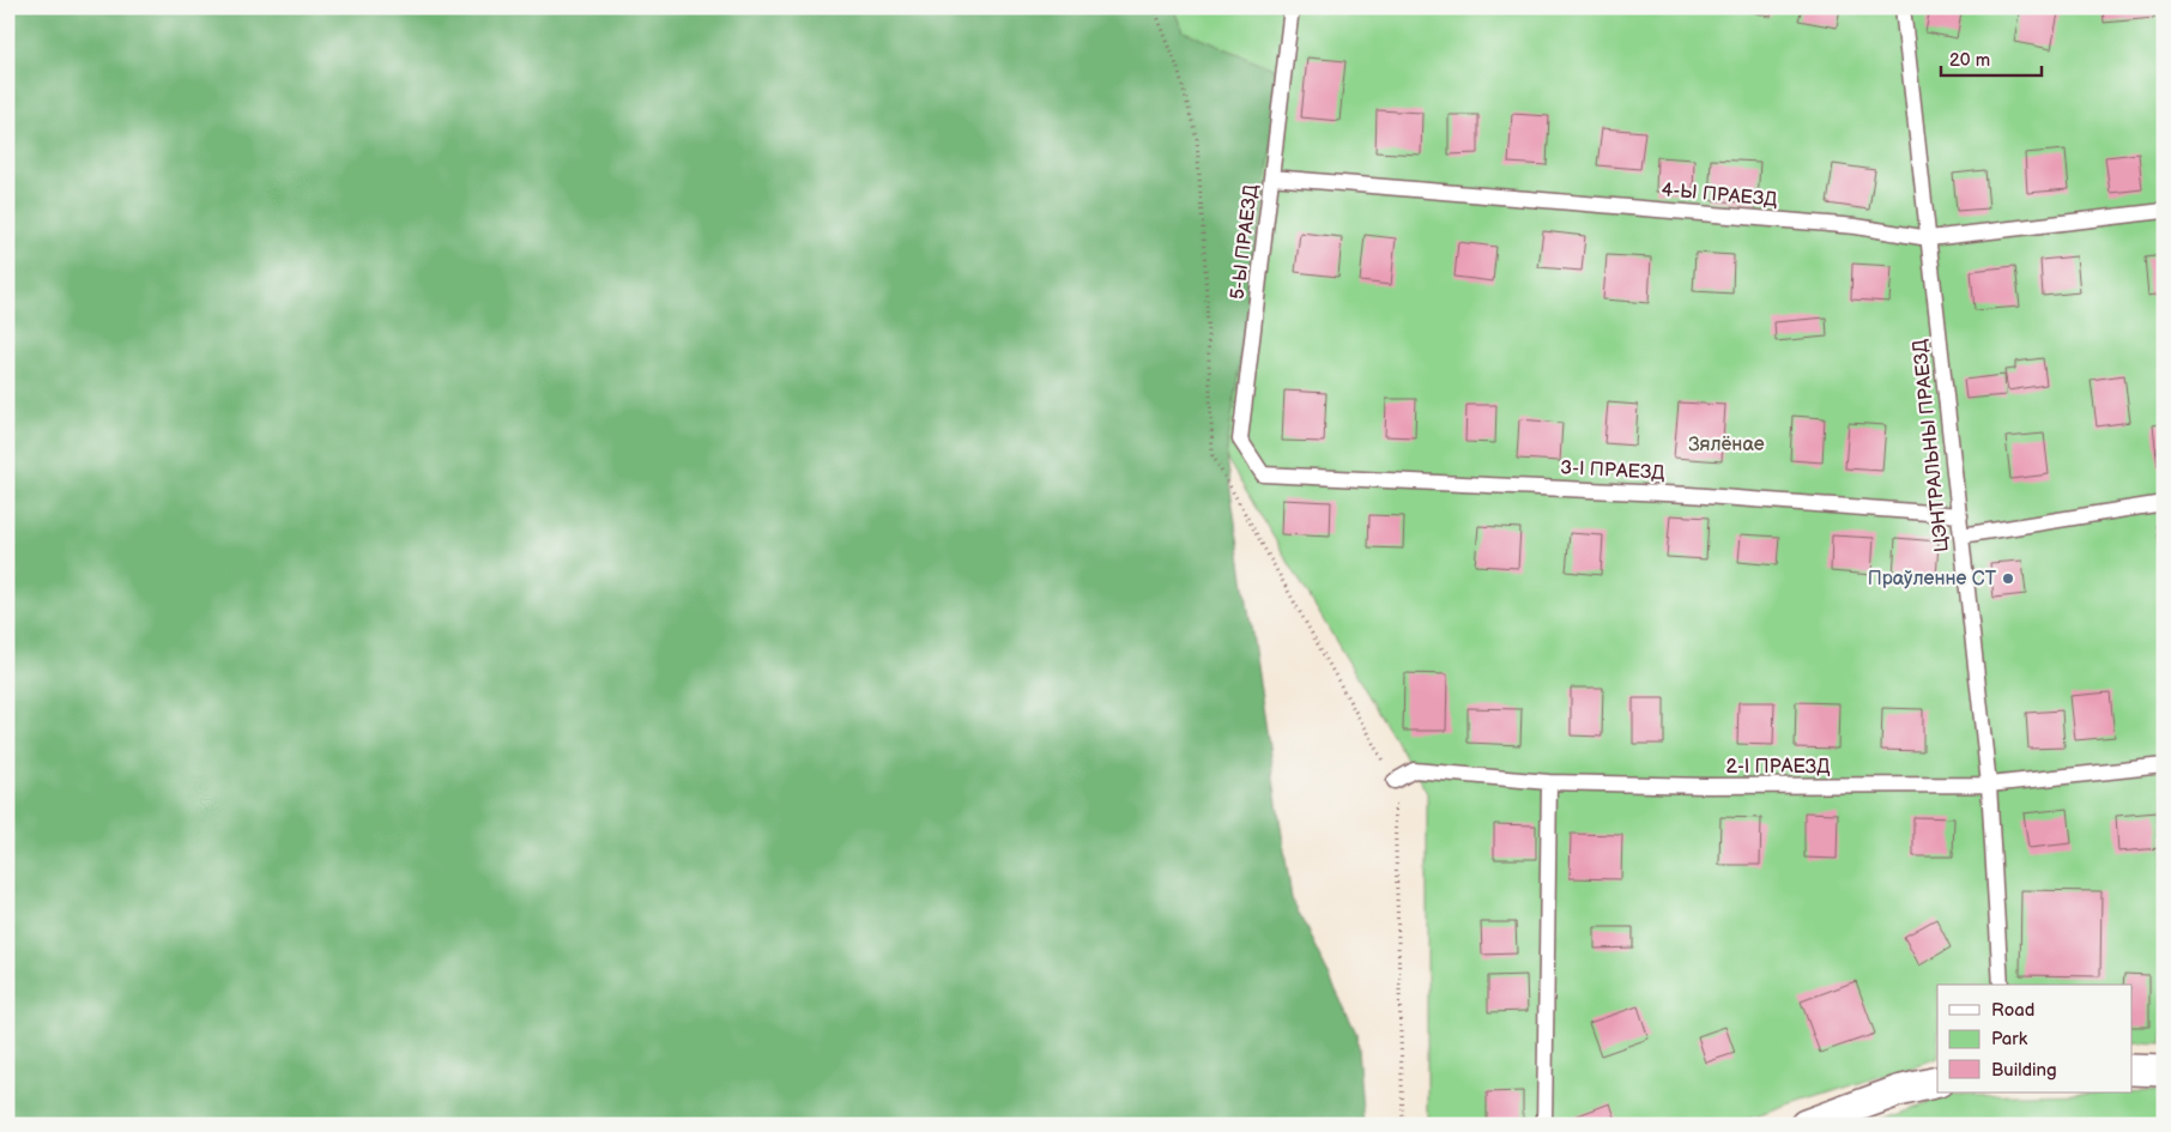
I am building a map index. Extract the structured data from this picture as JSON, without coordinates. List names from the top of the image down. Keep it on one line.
{"streets":{"lane":["4-Ы ПРАЕЗД","5-Ы ПРАЕЗД","ЦЭНТРАЛЬНЫ ПРАЕЗД","3-І ПРАЕЗД","2-І ПРАЕЗД"]},"crossings":[["4-Ы ПРАЕЗД","5-Ы ПРАЕЗД"],["4-Ы ПРАЕЗД","ЦЭНТРАЛЬНЫ ПРАЕЗД"],["5-Ы ПРАЕЗД","3-І ПРАЕЗД"],["ЦЭНТРАЛЬНЫ ПРАЕЗД","3-І ПРАЕЗД"],["ЦЭНТРАЛЬНЫ ПРАЕЗД","2-І ПРАЕЗД"]],"parks":["Зялёнае"],"places":["Праўленне СТ"],"legend":["Road","Park","Building"],"scale_bar":"20 m"}
